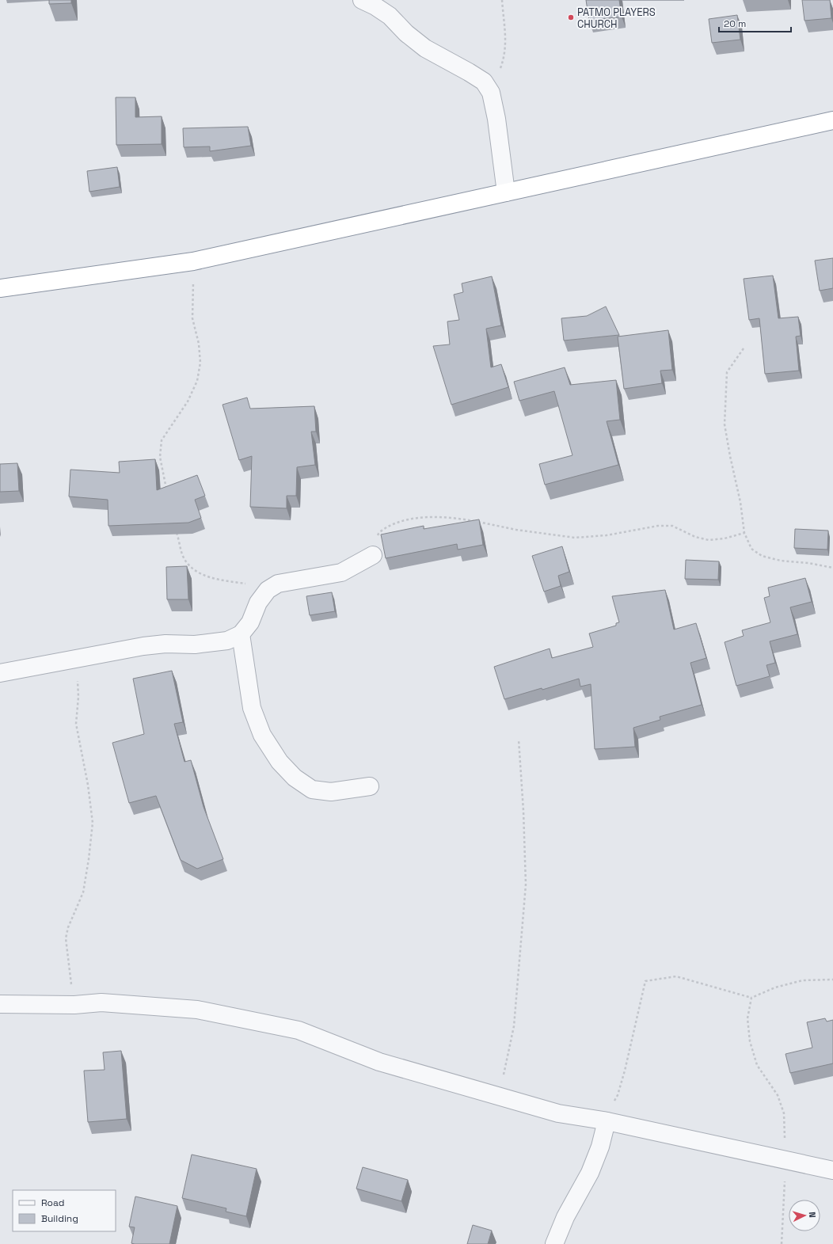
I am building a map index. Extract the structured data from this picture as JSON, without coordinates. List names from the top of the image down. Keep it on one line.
{"places":["PATMO PLAYERS CHURCH"],"legend":["Road","Building"],"scale_bar":"20 m","north":"right"}
